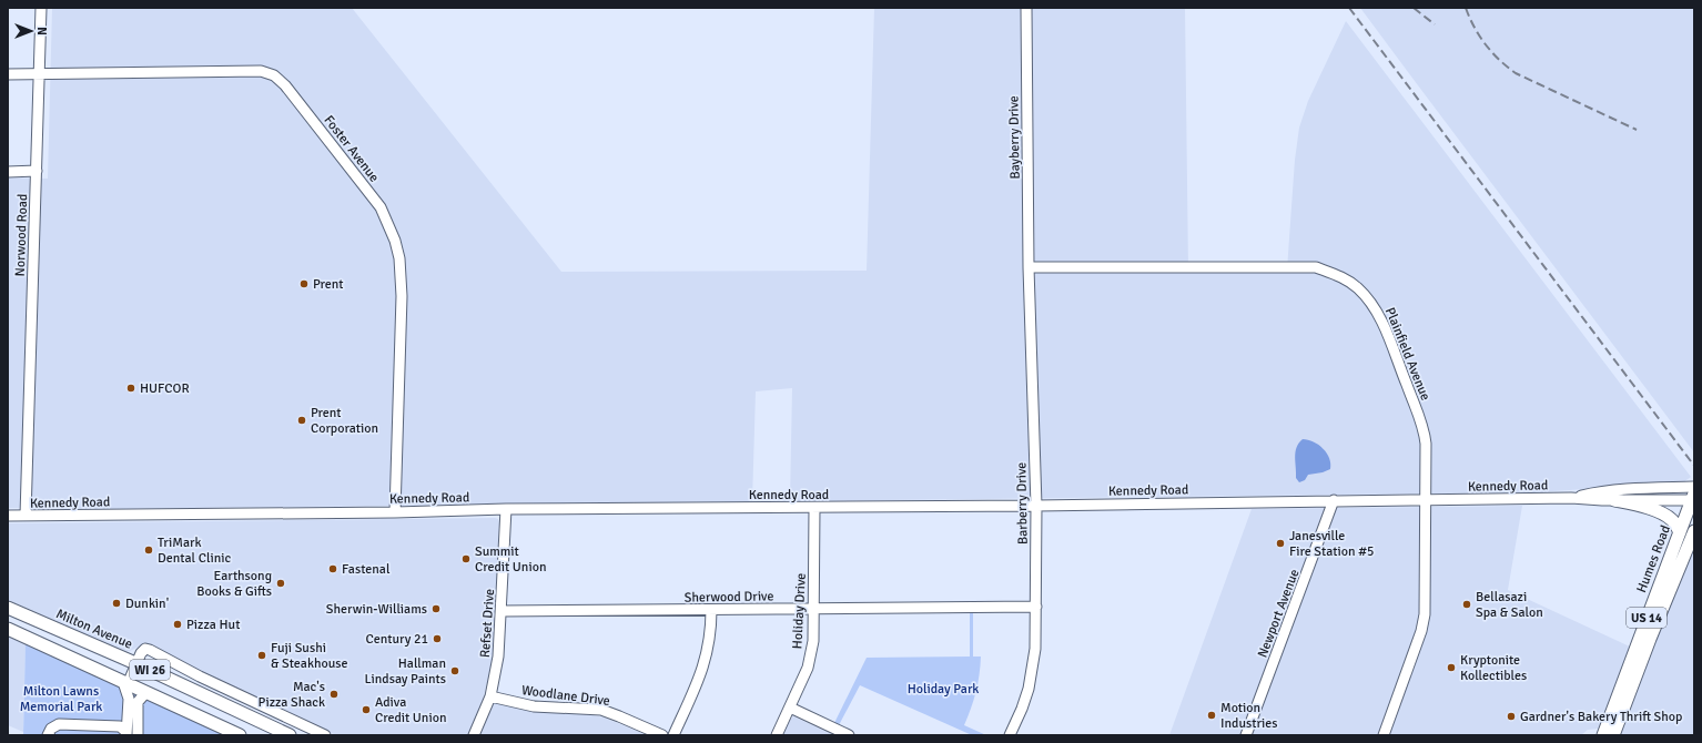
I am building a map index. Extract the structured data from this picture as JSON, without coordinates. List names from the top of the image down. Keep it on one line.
{"streets":{"main road":["Humes Road","US 14","Milton Avenue","WI 26"],"street":["Bayberry Drive","Foster Avenue","Norwood Road","Plainfield Avenue","Kennedy Road","Barberry Drive","Sherwood Drive","Holiday Drive","Newport Avenue","Refset Drive","Woodlane Drive"]},"crossings":[["Bayberry Drive","Plainfield Avenue"],["Bayberry Drive","Barberry Drive"],["Foster Avenue","Norwood Road"],["Foster Avenue","Kennedy Road"],["Norwood Road","Kennedy Road"],["Plainfield Avenue","Kennedy Road"],["Plainfield Avenue","Barberry Drive"],["Kennedy Road","Barberry Drive"],["Kennedy Road","Humes Road"],["Kennedy Road","Holiday Drive"],["Kennedy Road","Newport Avenue"],["Kennedy Road","Refset Drive"],["Barberry Drive","Sherwood Drive"],["Sherwood Drive","Holiday Drive"],["Sherwood Drive","Refset Drive"],["Refset Drive","Woodlane Drive"]],"parks":["Holiday Park","Milton Lawns Memorial Park"],"places":["Prent","HUFCOR","Prent Corporation","Janesville Fire Station #5","TriMark Dental Clinic","Summit Credit Union","Fastenal","Earthsong Books & Gifts","Dunkin'","Bellasazi Spa & Salon","Sherwin-Williams","Pizza Hut","Century 21","Fuji Sushi & Steakhouse","Kryptonite Kollectibles","Hallman Lindsay Paints","Mac's Pizza Shack","Adiva Credit Union","Motion Industries","Gardner's Bakery Thrift Shop"],"north":"right"}
